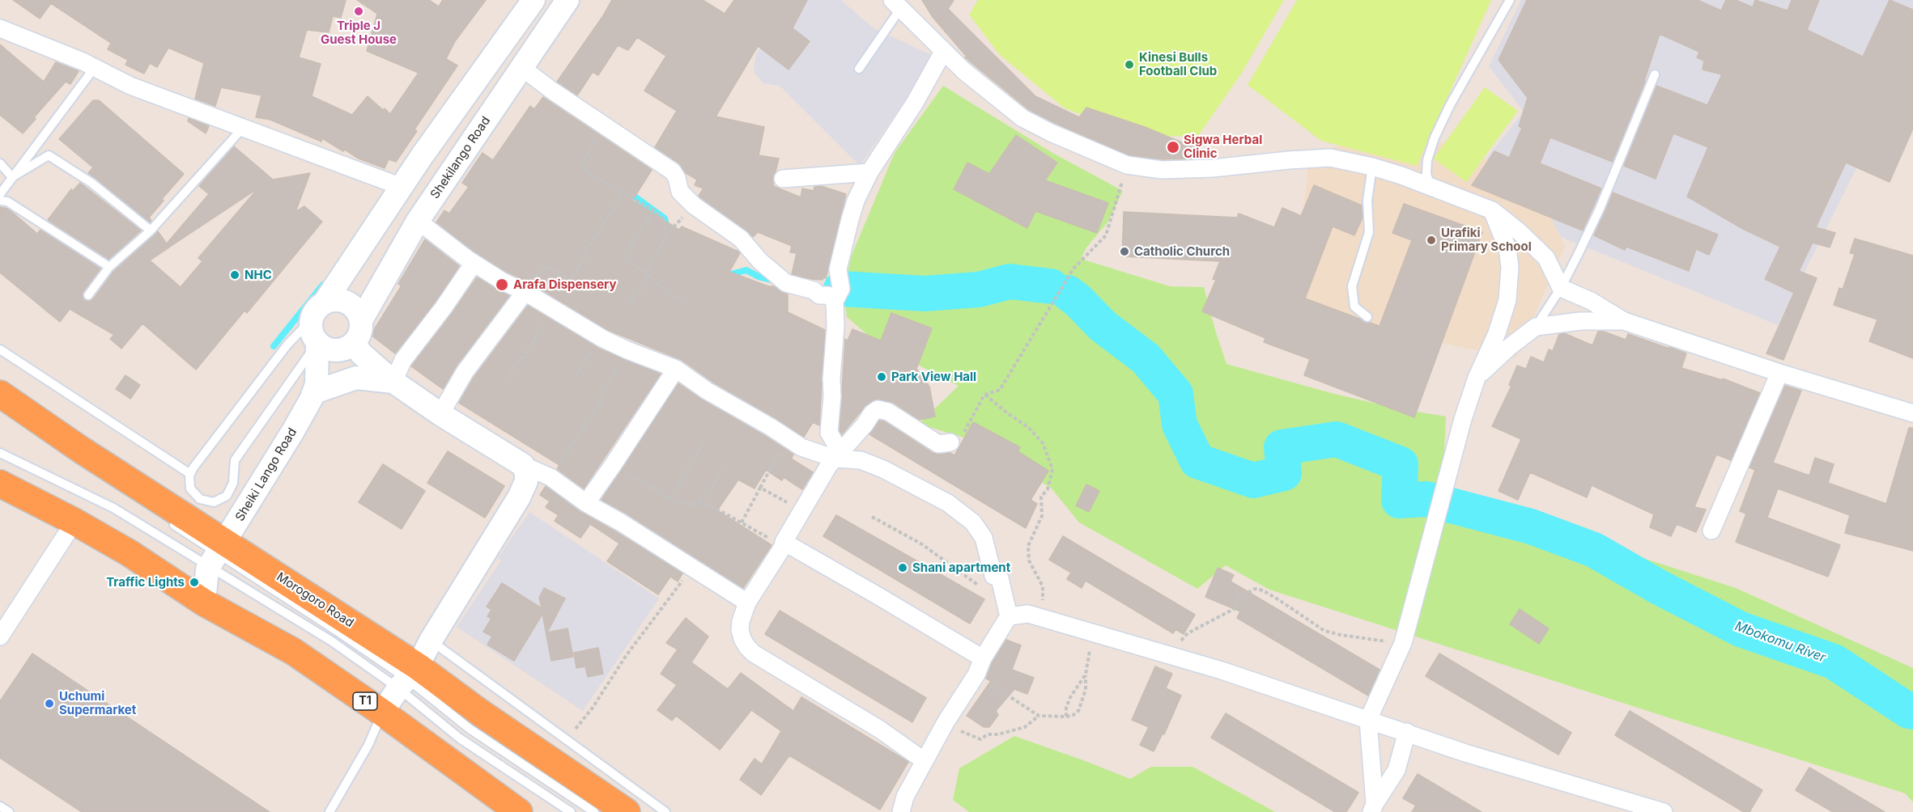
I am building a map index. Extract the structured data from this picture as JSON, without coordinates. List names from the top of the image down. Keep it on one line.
{"streets":{"highway":["Morogoro Road","T1"],"main road":["Shekilango Road","Sheiki Lango Road"]},"crossings":[["Shekilango Road","Sheiki Lango Road"],["Sheiki Lango Road","Morogoro Road"],["Sheiki Lango Road","T1"]],"water":["Mbokomu River"],"places":["Triple J Guest House","Kinesi Bulls Football Club","Sigwa Herbal Clinic","Urafiki Primary School","Catholic Church","NHC","Arafa Dispensery","Park View Hall","Shani apartment","Traffic Lights","Uchumi Supermarket"]}
